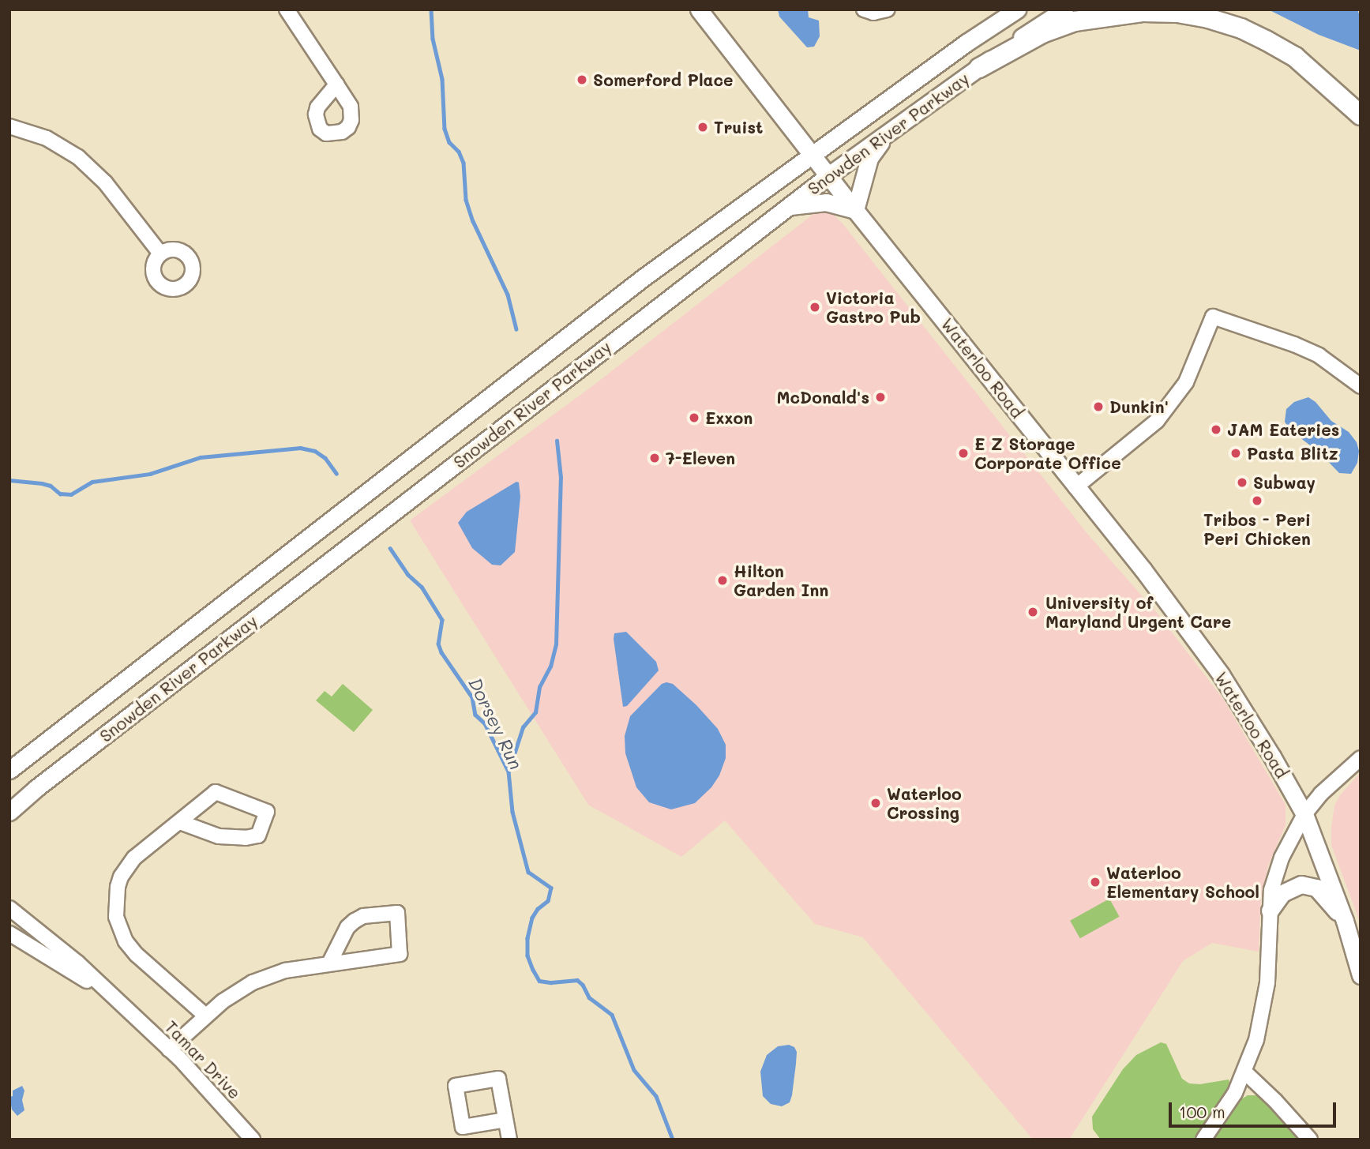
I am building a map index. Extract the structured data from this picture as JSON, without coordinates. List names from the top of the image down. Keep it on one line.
{"streets":{"main road":["Snowden River Parkway","Waterloo Road"],"street":["Tamar Drive"]},"crossings":[["Snowden River Parkway","Waterloo Road"]],"water":["Dorsey Run"],"places":["Somerford Place","Truist","Victoria Gastro Pub","McDonald's","Dunkin'","Exxon","JAM Eateries","E Z Storage Corporate Office","Pasta Blitz","7-Eleven","Subway","Tribos - Peri Peri Chicken","Hilton Garden Inn","University of Maryland Urgent Care","Waterloo Crossing","Waterloo Elementary School"],"scale_bar":"100 m"}
